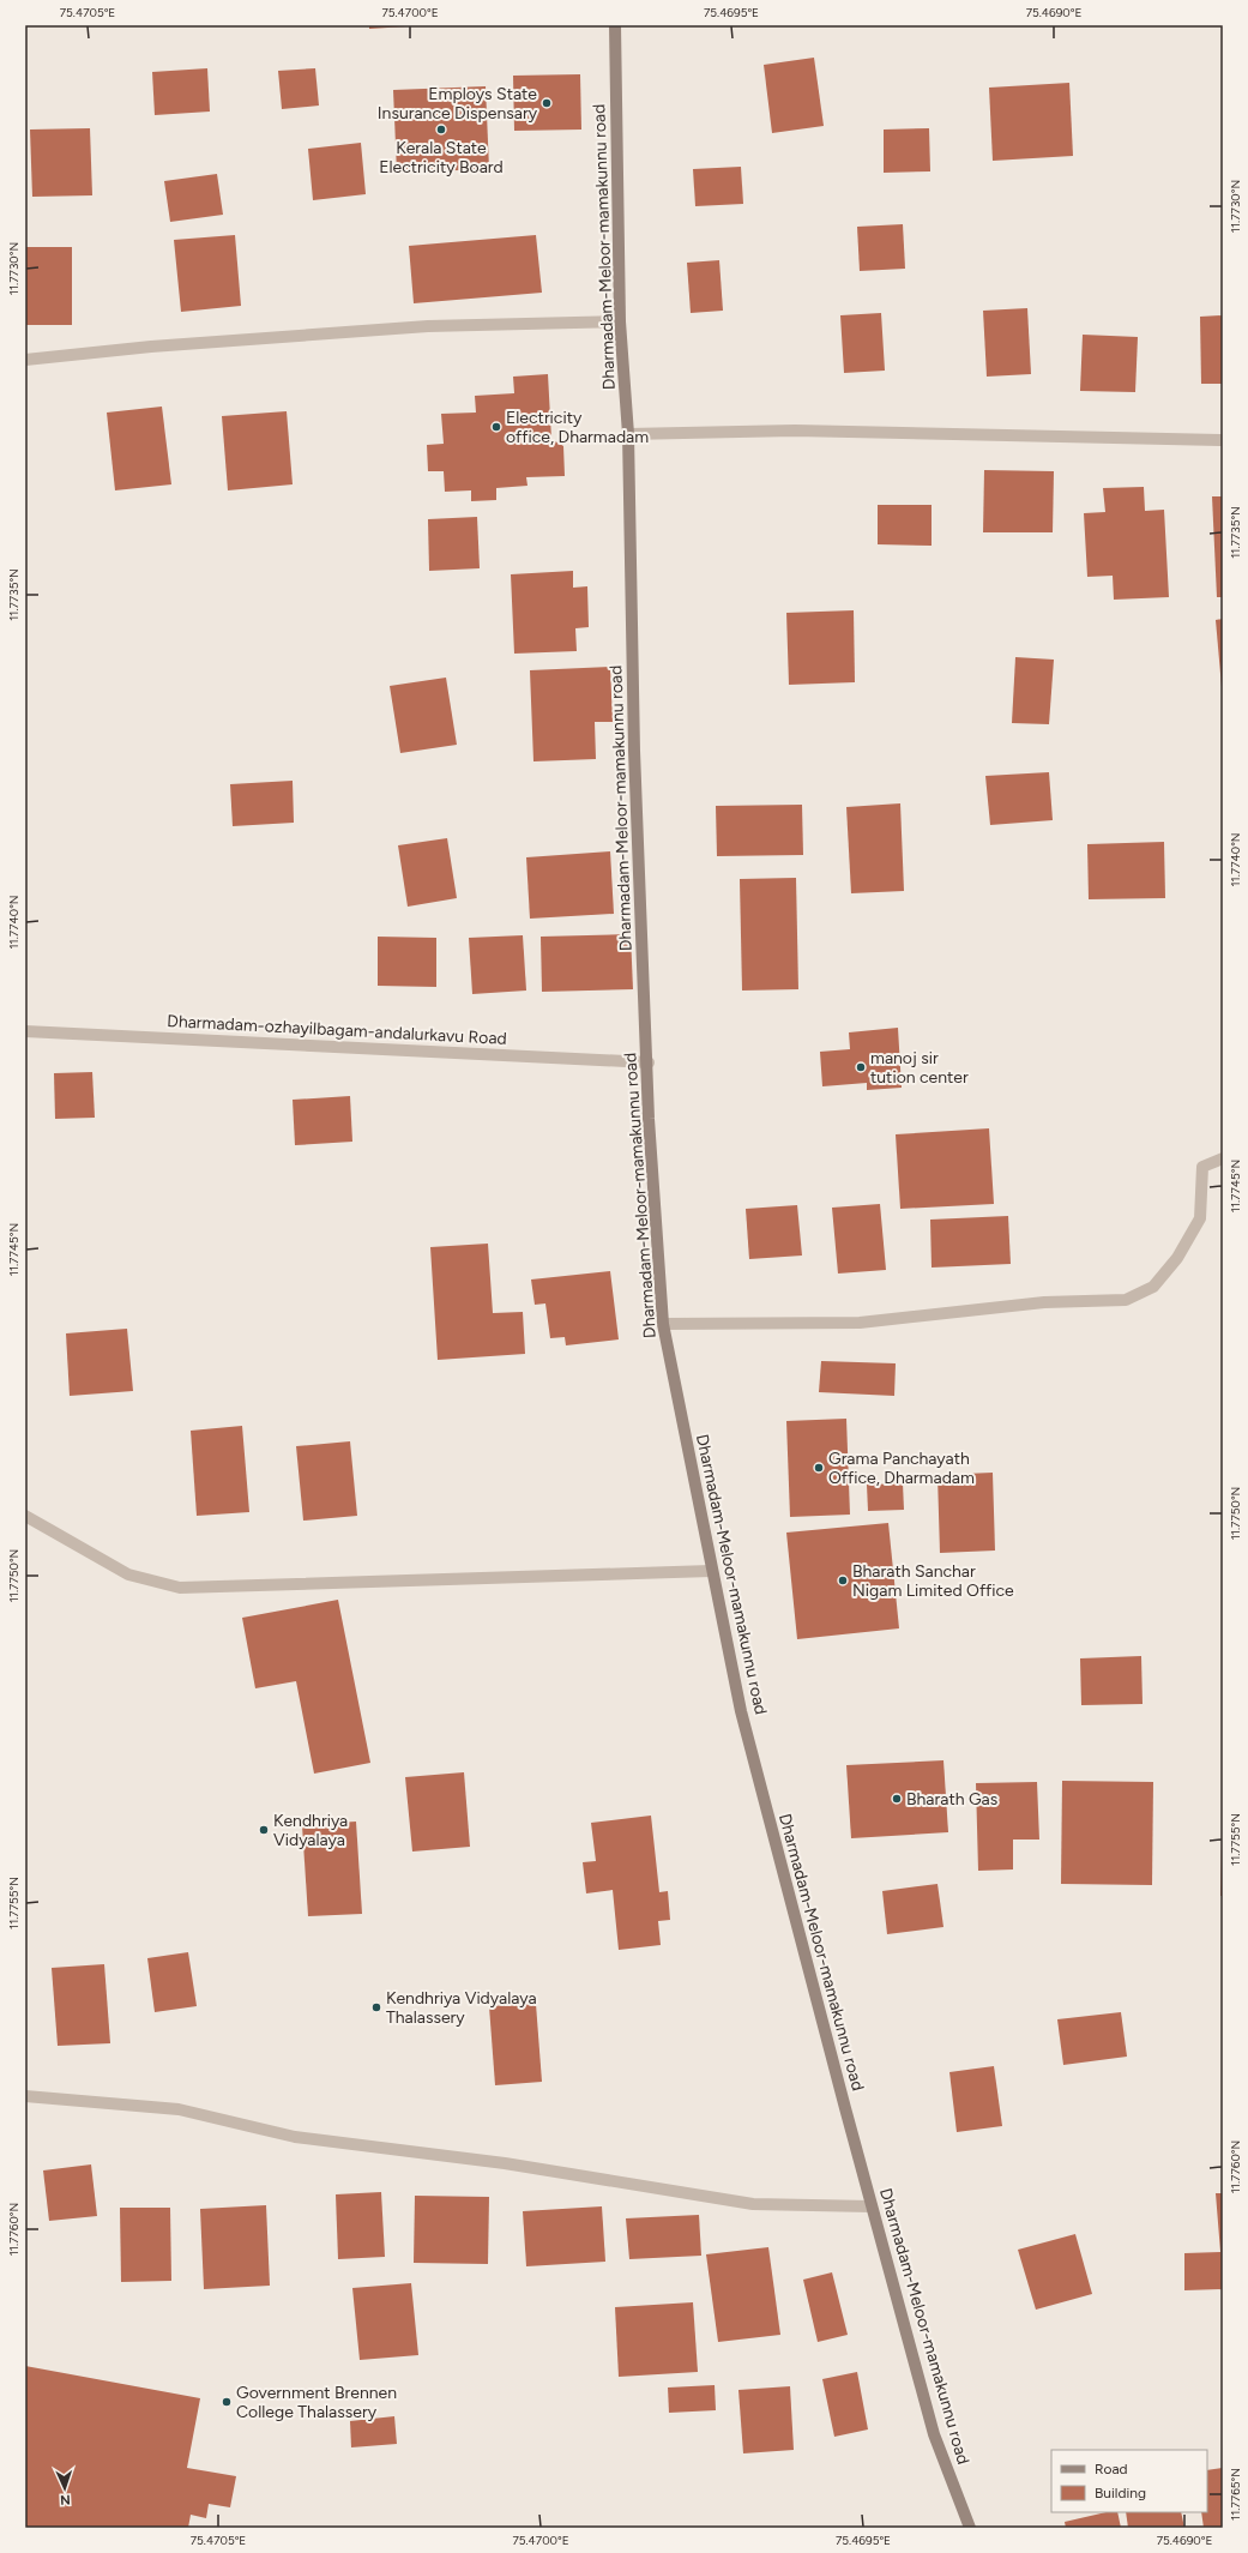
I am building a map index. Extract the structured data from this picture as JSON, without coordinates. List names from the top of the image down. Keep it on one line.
{"streets":{"main road":["Dharmadam-Meloor-mamakunnu road"],"street":["Dharmadam-ozhayilbagam-andalurkavu Road"]},"crossings":[["Dharmadam-Meloor-mamakunnu road","Dharmadam-ozhayilbagam-andalurkavu Road"]],"places":["Employs State Insurance Dispensary","Kerala State Electricity Board","Electricity office, Dharmadam","manoj sir tution center","Grama Panchayath Office, Dharmadam","Bharath Sanchar Nigam Limited Office","Bharath Gas","Kendhriya Vidyalaya","Kendhriya Vidyalaya Thalassery","Government Brennen College Thalassery"],"legend":["Road","Building"],"north":"bottom","coordinates":["75.4705°E","75.4700°E","75.4695°E","75.4690°E","11.7730°N","11.7735°N","11.7740°N","11.7745°N","11.7750°N","11.7755°N","11.7760°N","11.7765°N"]}
